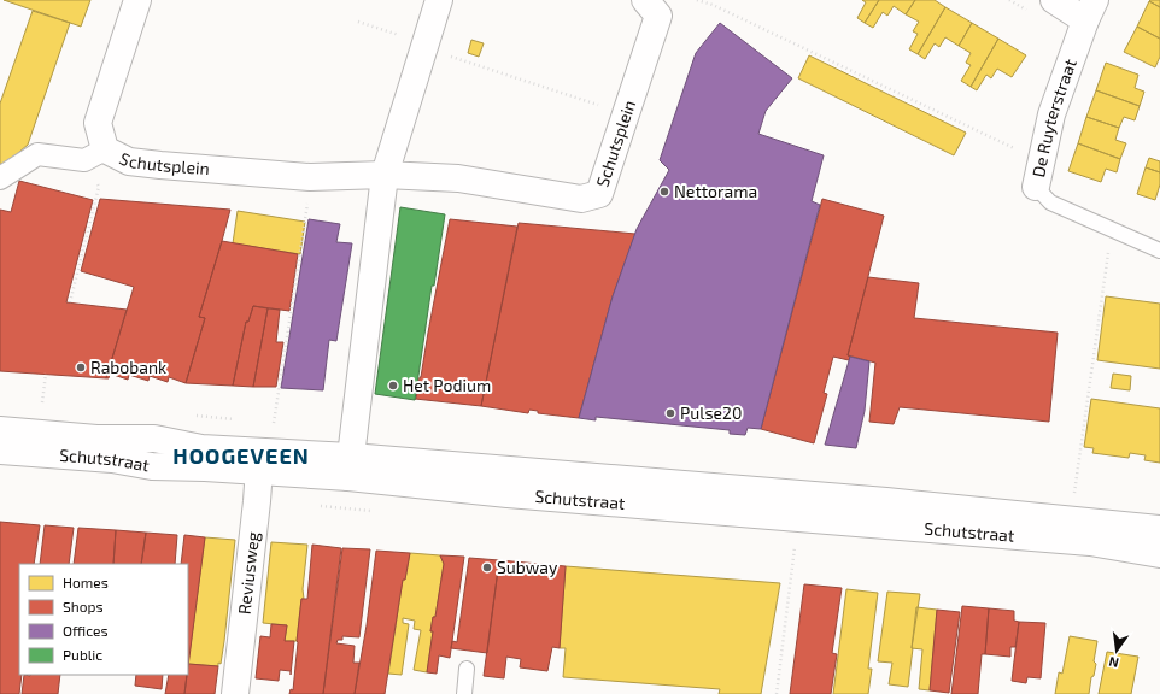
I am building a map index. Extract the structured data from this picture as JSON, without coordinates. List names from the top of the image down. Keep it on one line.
{"streets":{"main road":["De Ruyterstraat","Schutsplein","Schutstraat","Reviusweg"]},"crossings":[["Schutstraat","Reviusweg"]],"districts":["HOOGEVEEN"],"places":["Nettorama","Rabobank","Het Podium","Pulse20","Subway"],"legend":["Homes","Shops","Offices","Public"],"north":"bottom"}
